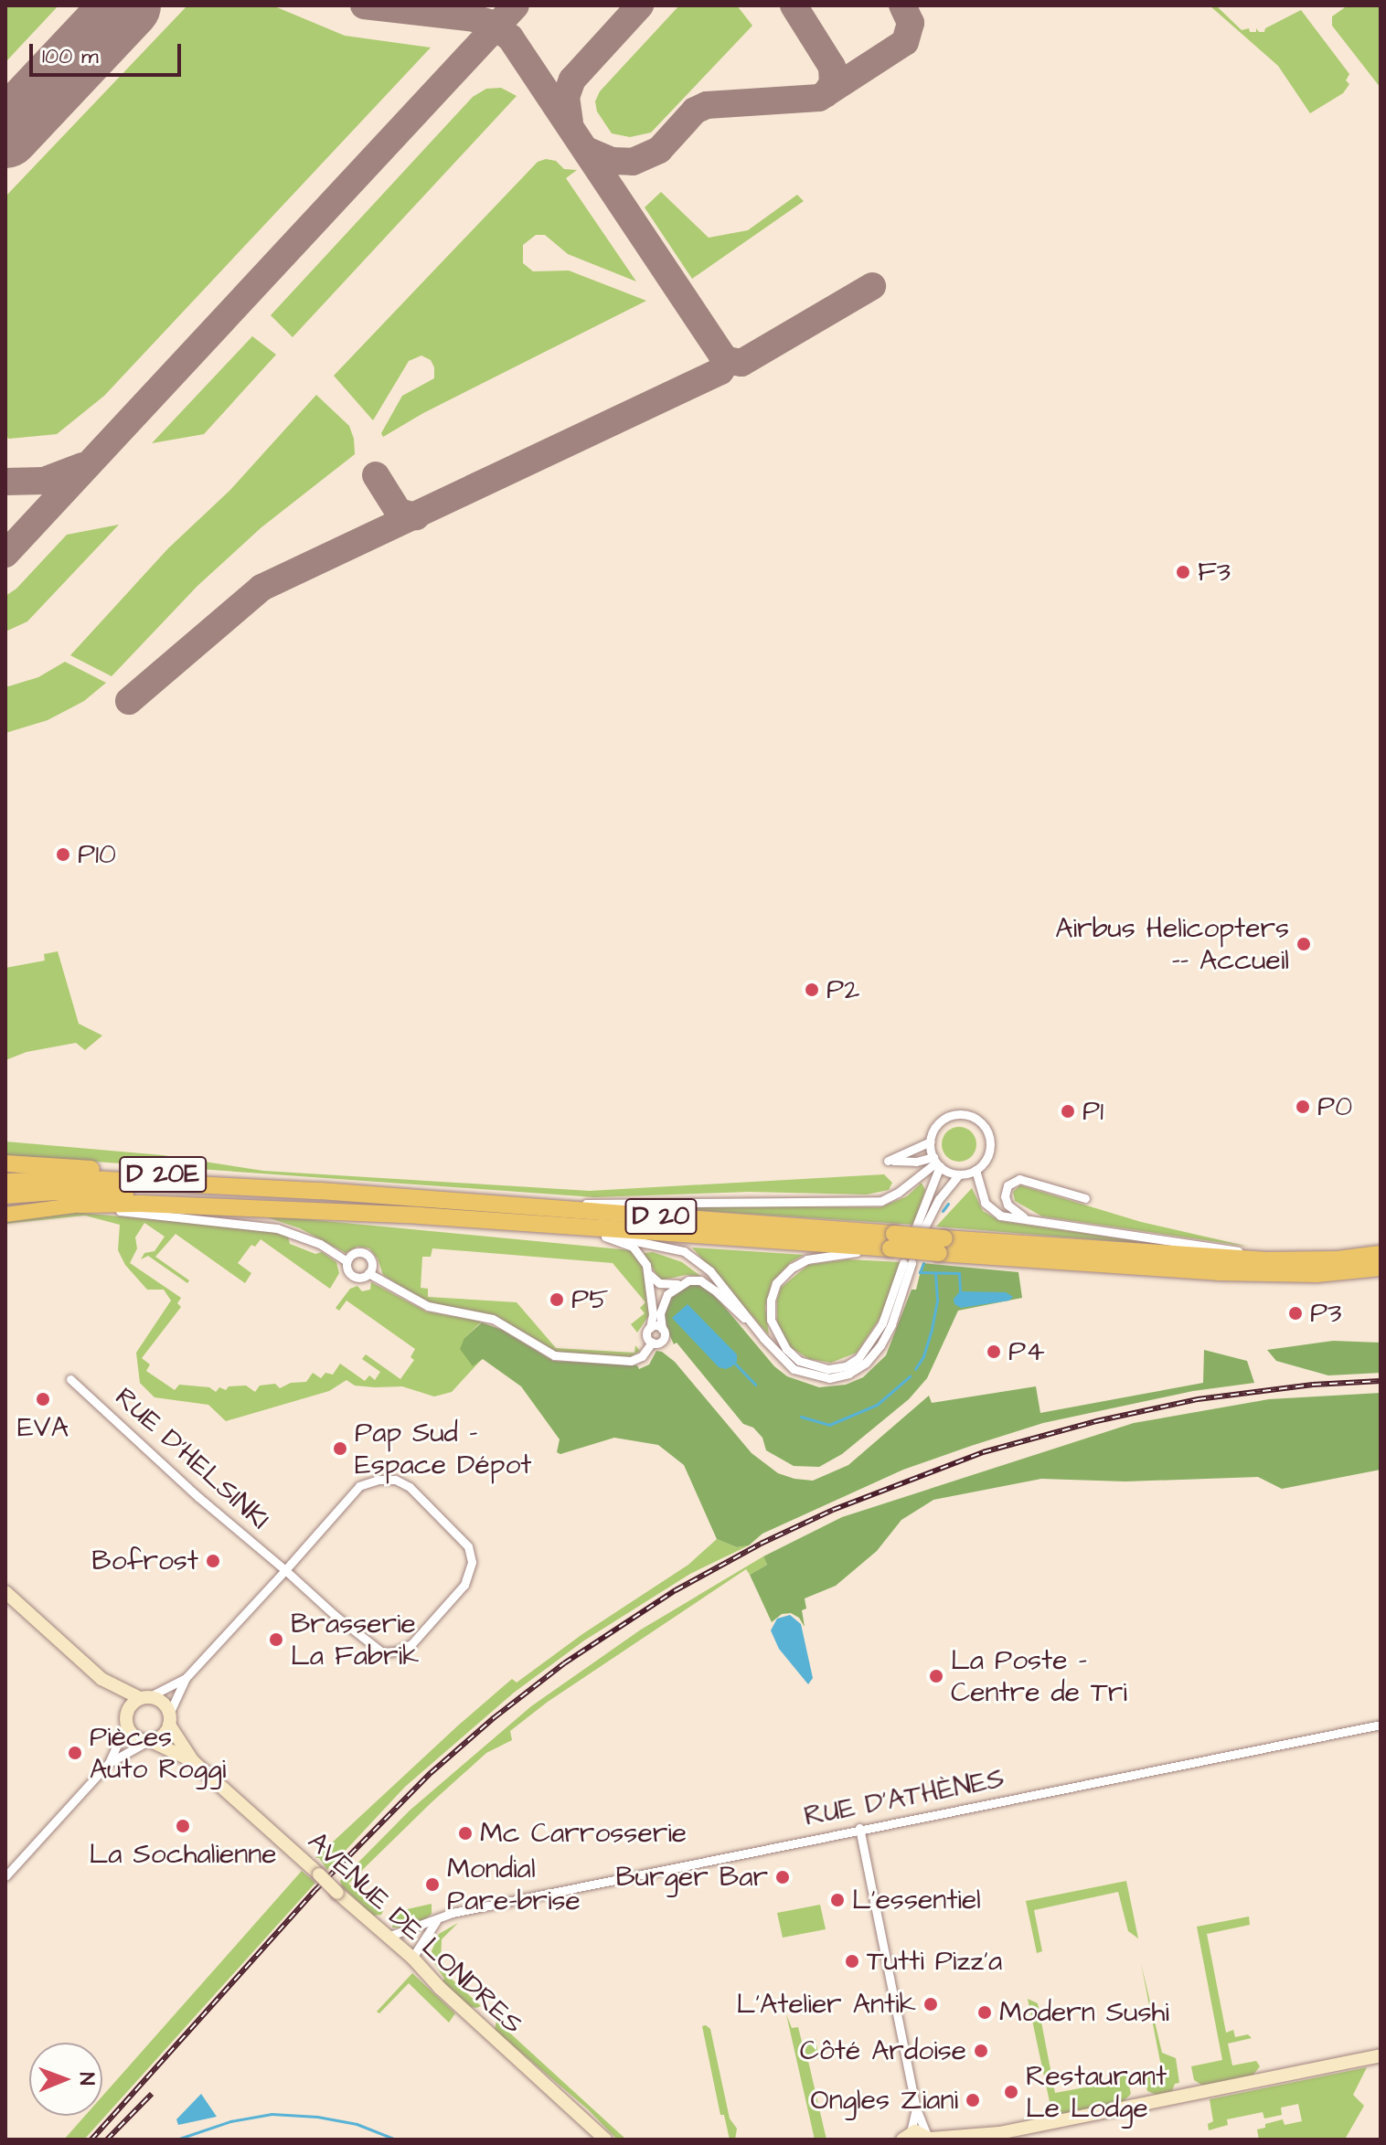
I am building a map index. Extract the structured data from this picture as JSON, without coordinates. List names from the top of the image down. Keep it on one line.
{"streets":{"highway":["D 20E","D 20"],"street":["RUE D'HELSINKI","RUE D'ATHÈNES","AVENUE DE LONDRES"]},"crossings":[["D 20E","D 20"],["RUE D'HELSINKI","AVENUE DE LONDRES"],["RUE D'ATHÈNES","AVENUE DE LONDRES"]],"places":["F3","P10","Airbus Helicopters -- Accueil","P2","P0","P1","P5","P3","P4","EVA","Pap Sud - Espace Dépot","Bofrost","Brasserie La Fabrik","La Poste - Centre de Tri","Pièces Auto Roggi","La Sochalienne","Mc Carrosserie","Burger Bar","Mondial Pare-brise","L'essentiel","Tutti Pizz'a","L'Atelier Antik","Modern Sushi","Côté Ardoise","Restaurant Le Lodge","Ongles Ziani"],"scale_bar":"100 m","north":"right"}
